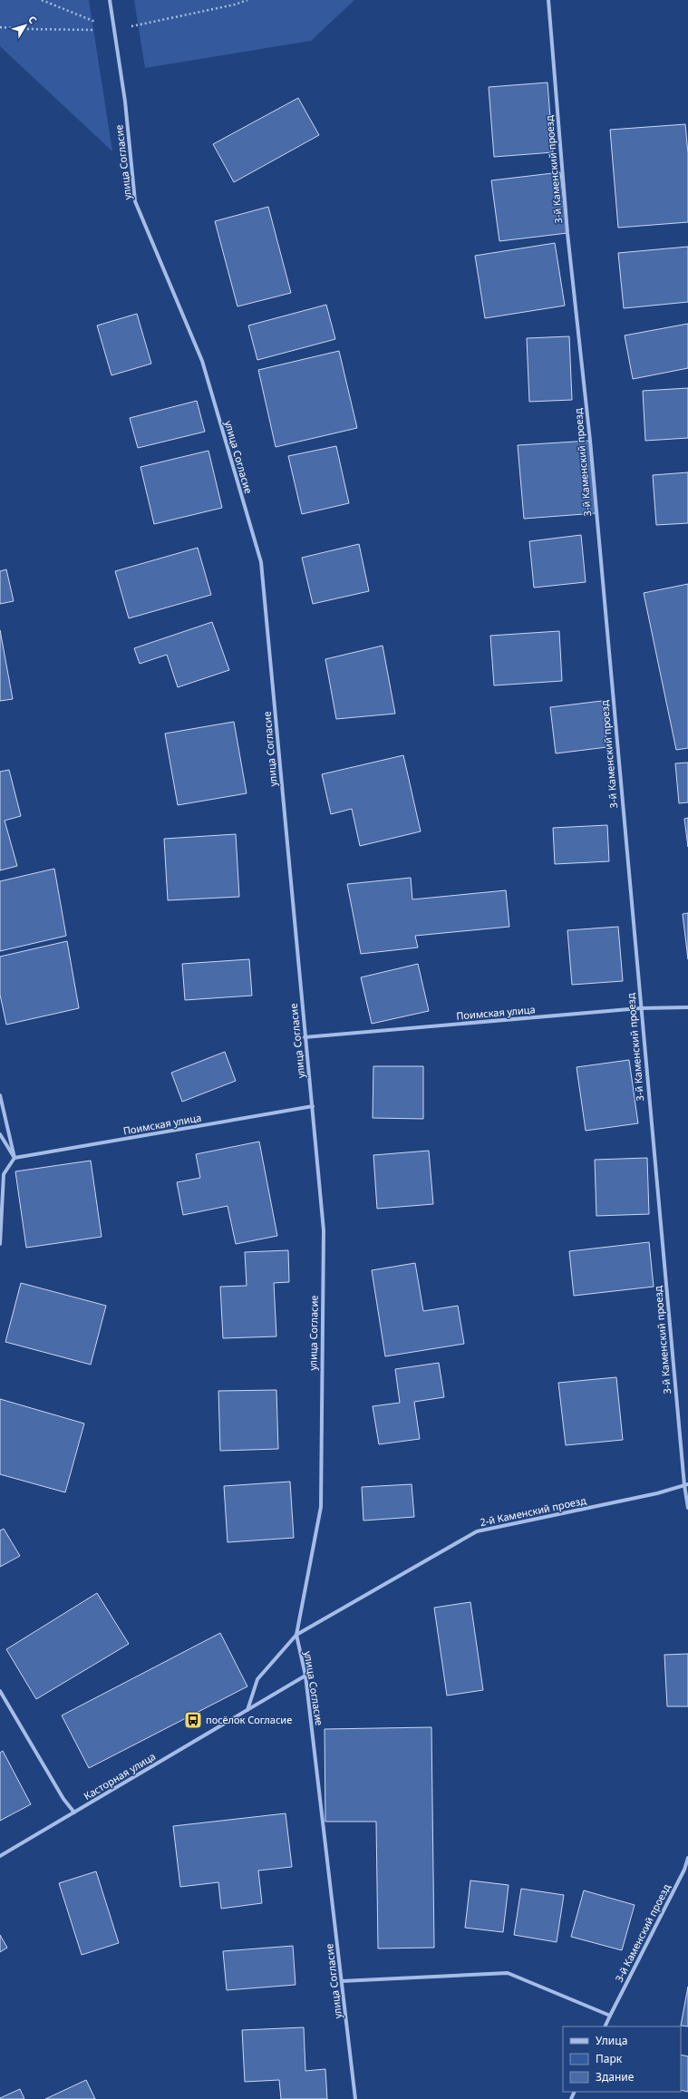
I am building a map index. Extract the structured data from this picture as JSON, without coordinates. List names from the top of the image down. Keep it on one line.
{"streets":{"street":["улица Согласие","3-й Каменский проезд","Поимская улица","2-й Каменский проезд","Касторная улица"]},"crossings":[["улица Согласие","Поимская улица"],["улица Согласие","2-й Каменский проезд"],["улица Согласие","Касторная улица"],["3-й Каменский проезд","Поимская улица"],["3-й Каменский проезд","2-й Каменский проезд"]],"places":{"bus stop":["посёлок Согласие"]},"legend":["Улица","Парк","Здание"],"north":"top right"}
